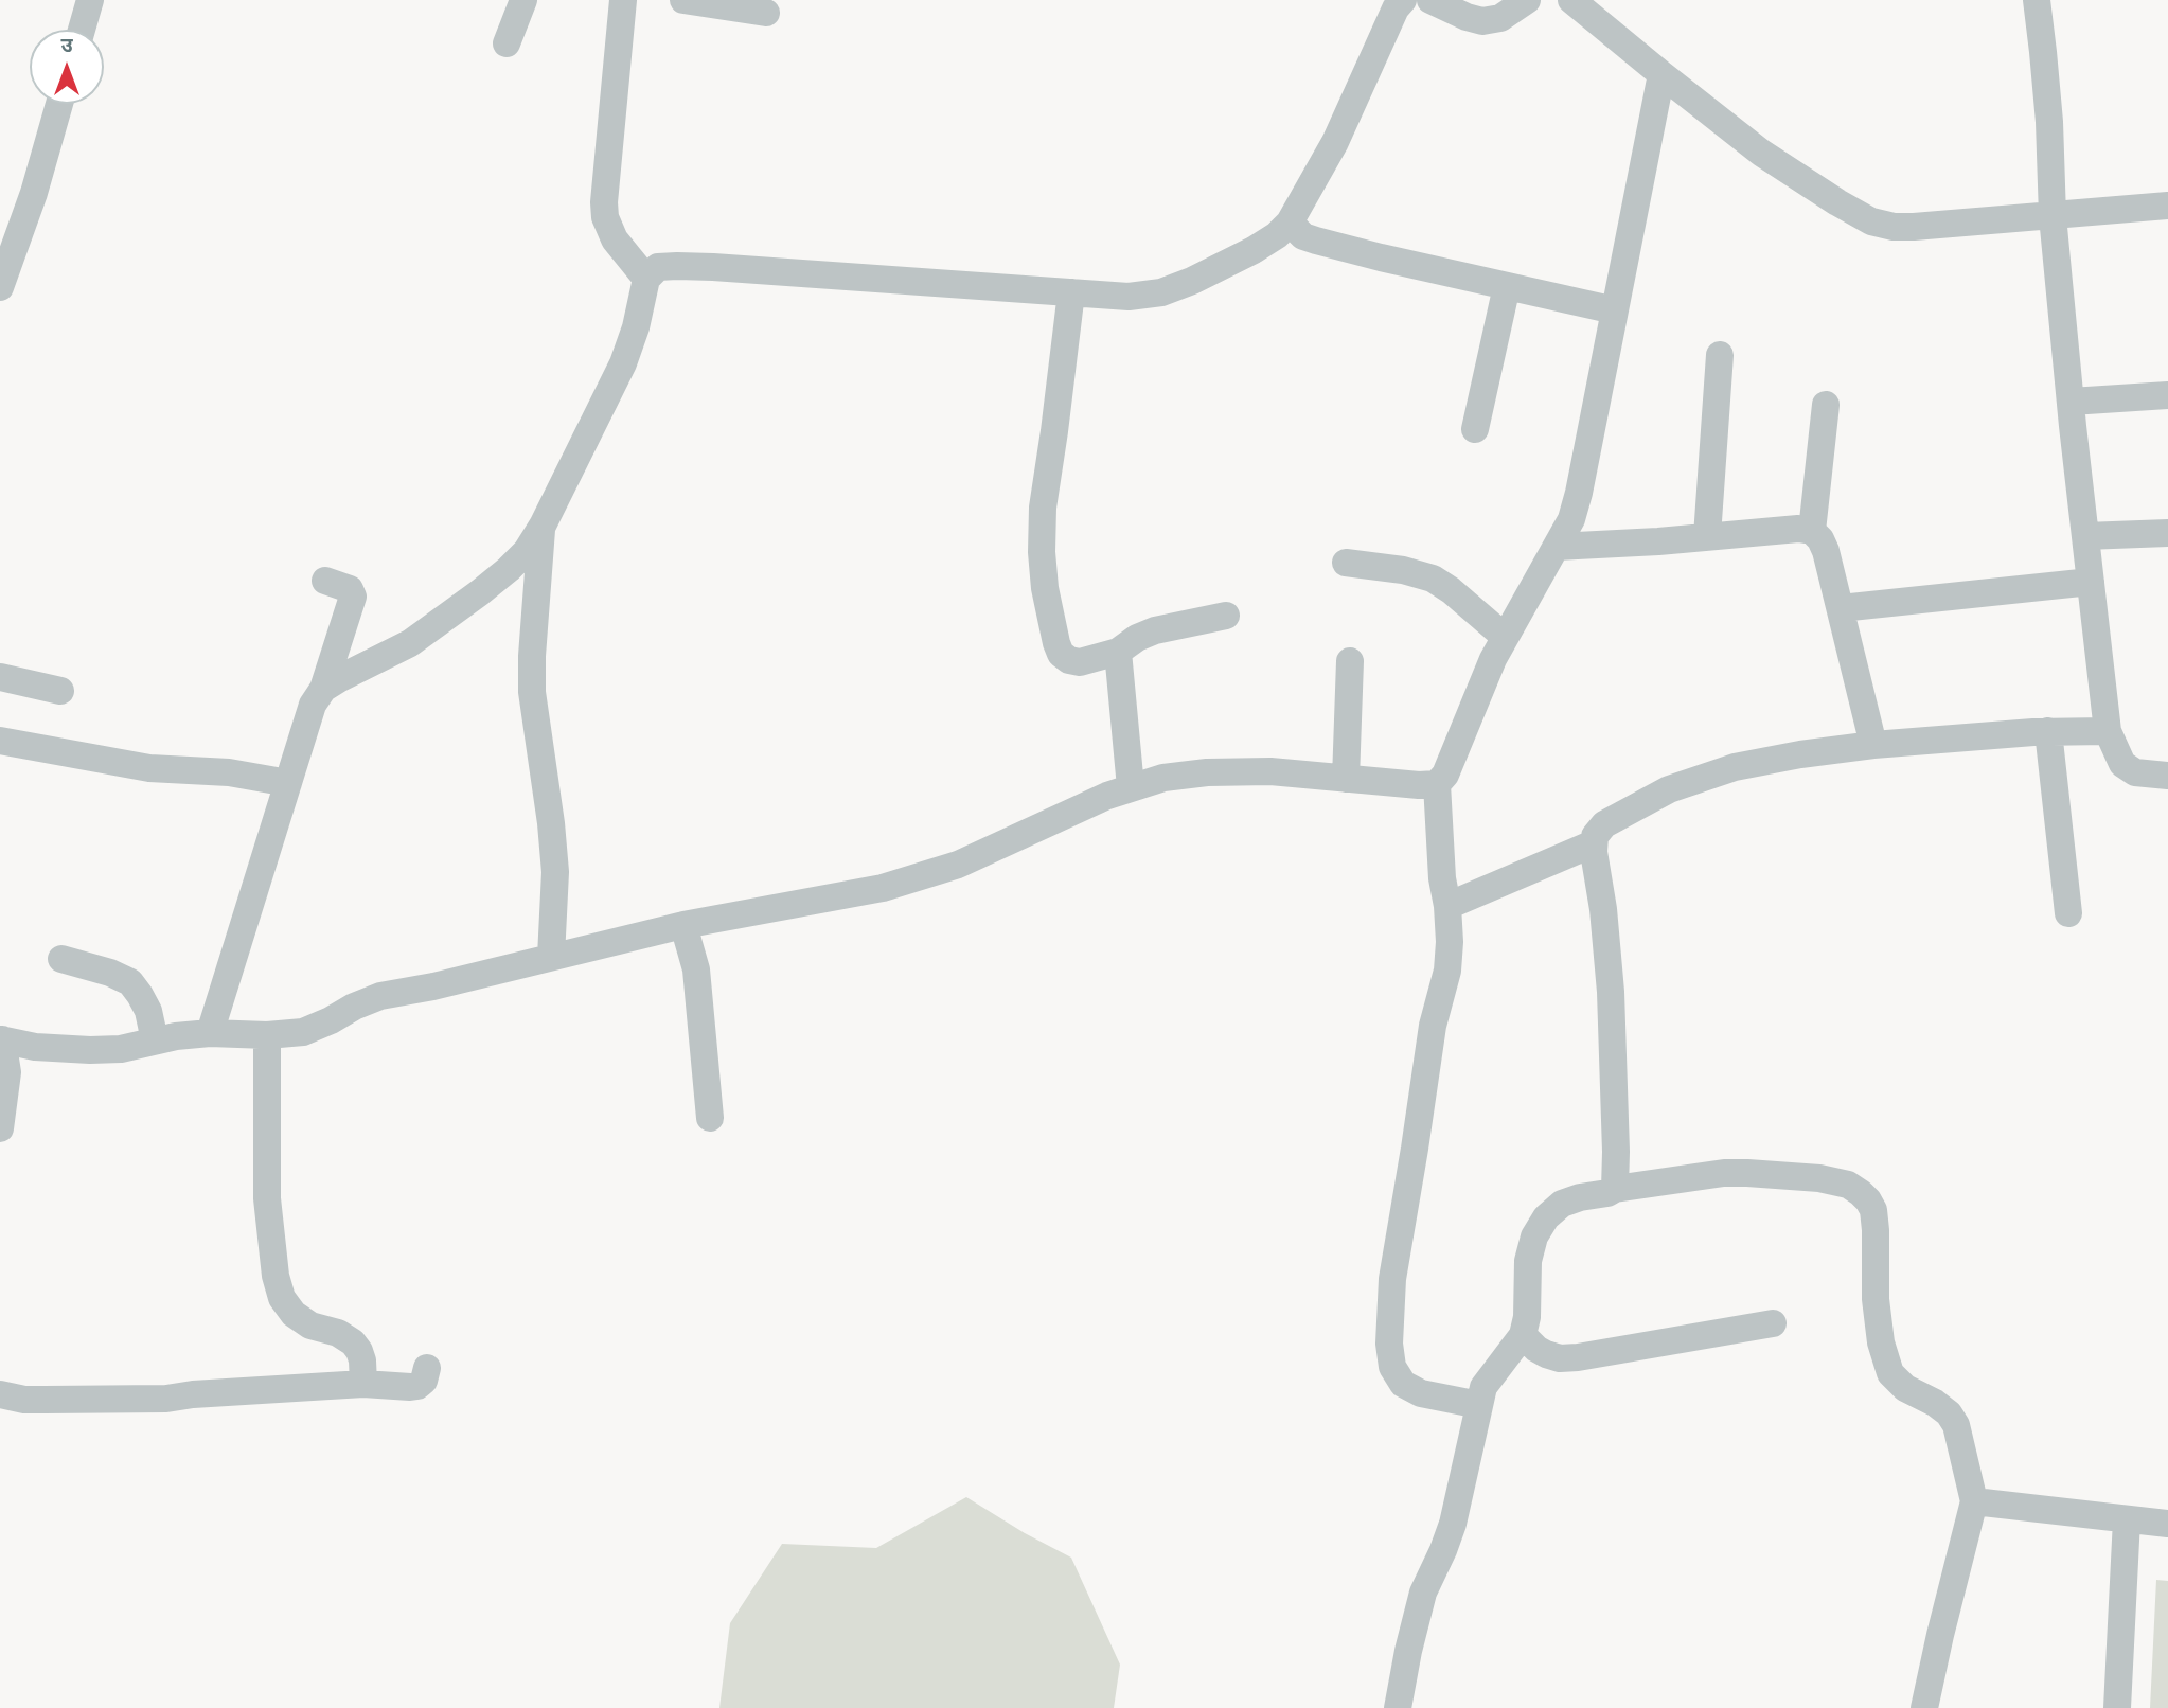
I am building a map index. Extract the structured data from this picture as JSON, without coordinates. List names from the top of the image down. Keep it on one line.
{"north":"top"}
